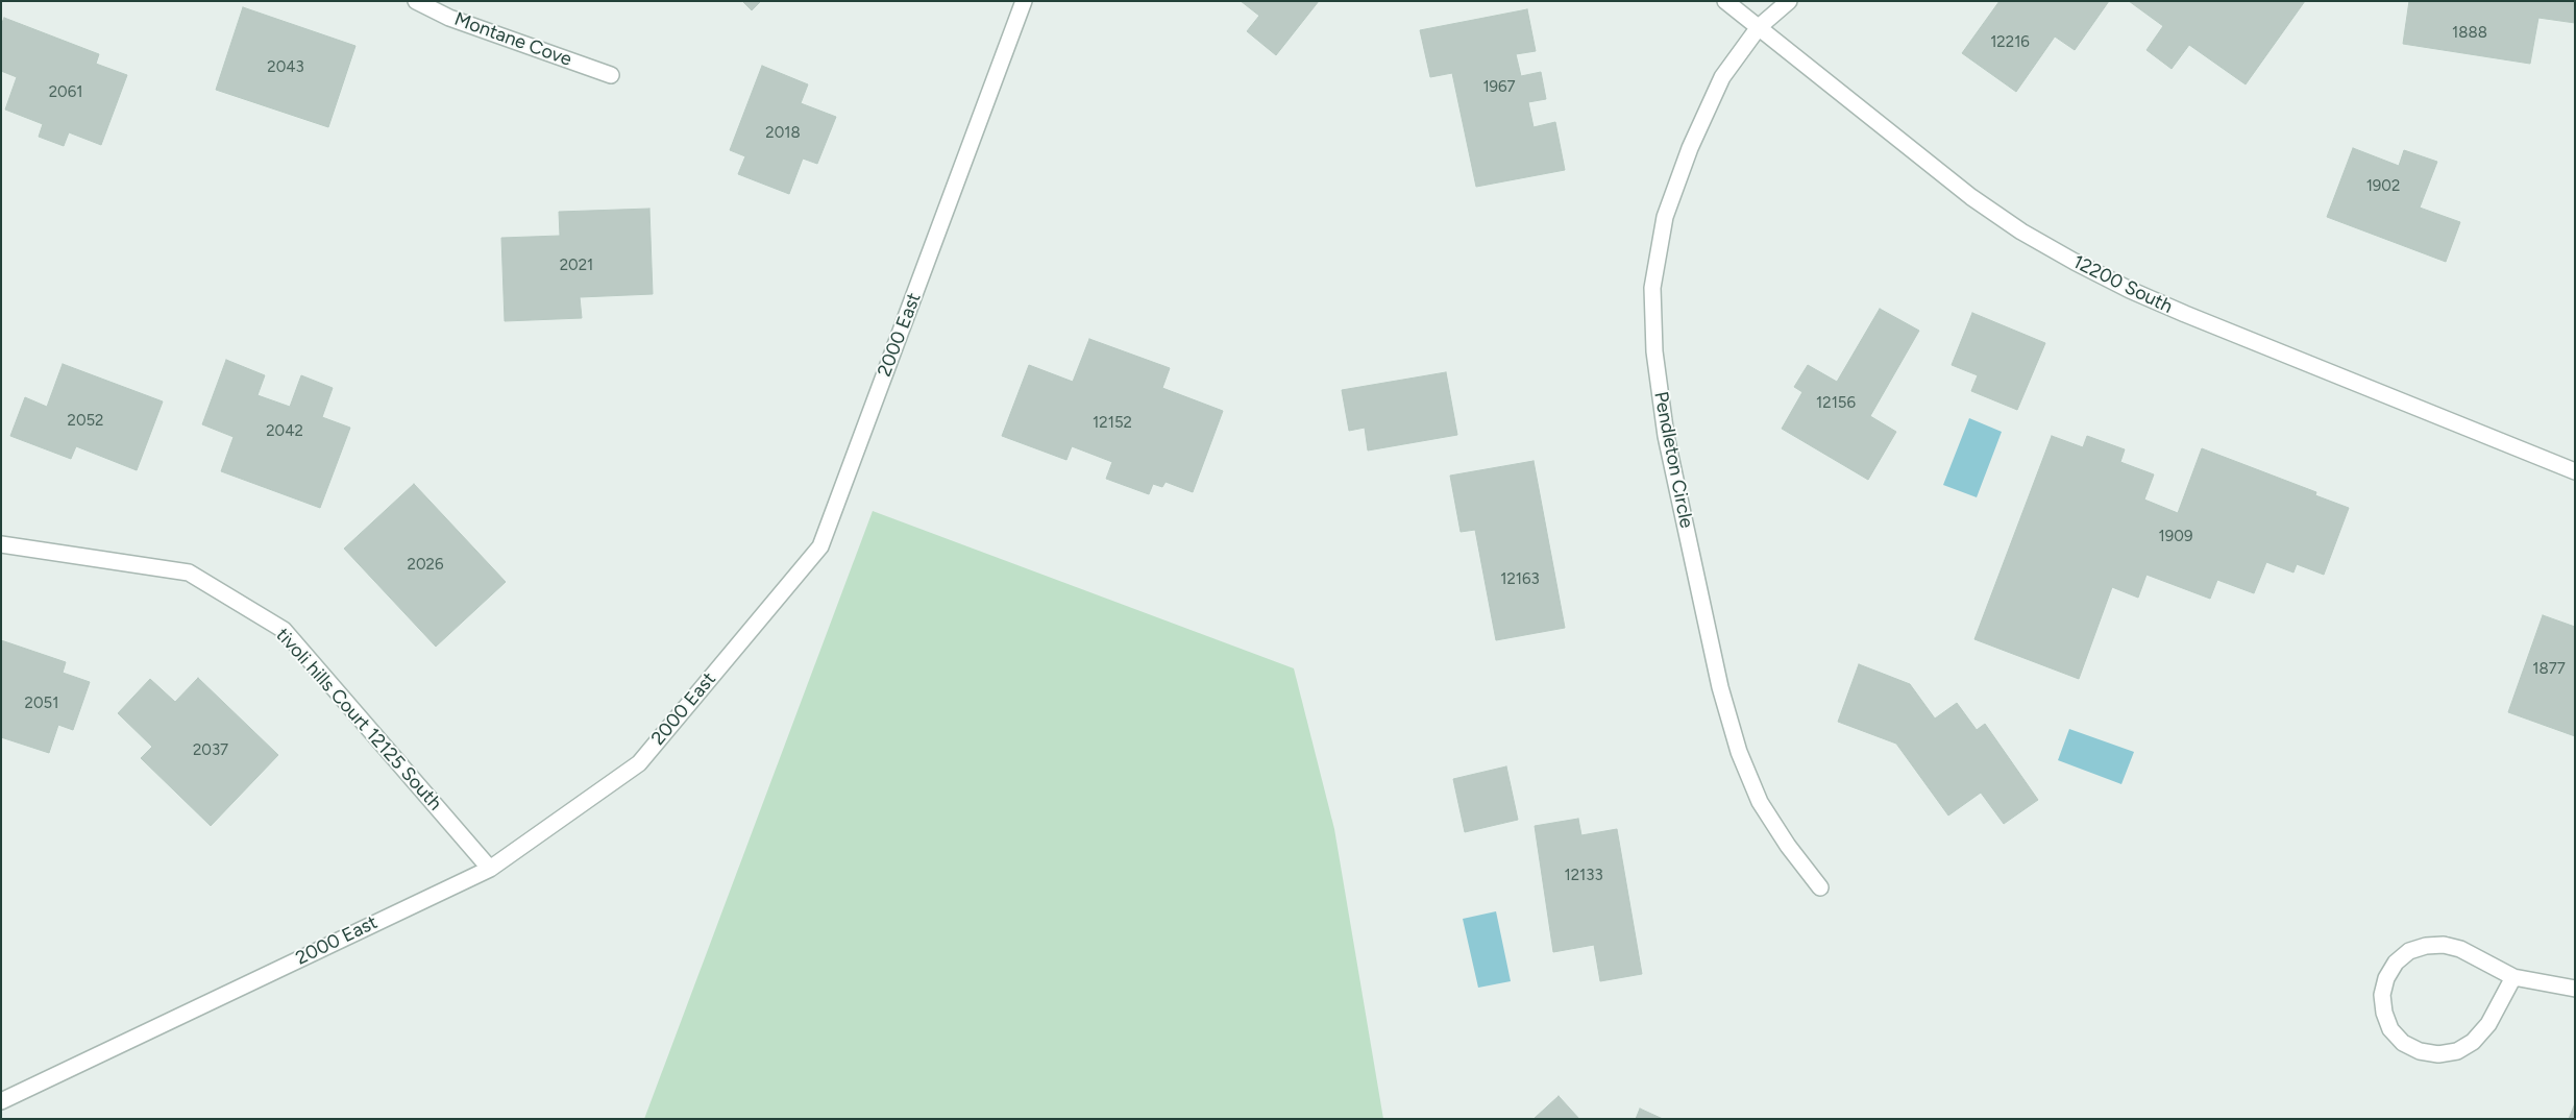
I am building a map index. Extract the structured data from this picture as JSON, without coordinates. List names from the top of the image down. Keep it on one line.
{"streets":{"street":["Montane Cove","12200 South","2000 East","Pendleton Circle","tivoli hills Court 12125 South"]},"crossings":[["12200 South","Pendleton Circle"],["2000 East","tivoli hills Court 12125 South"]],"house_numbers":["1888","12216","2043","1967","2061","2018","1902","2021","12156","2052","12152","2042","1909","2026","12163","1877","2051","2037","12133"]}
